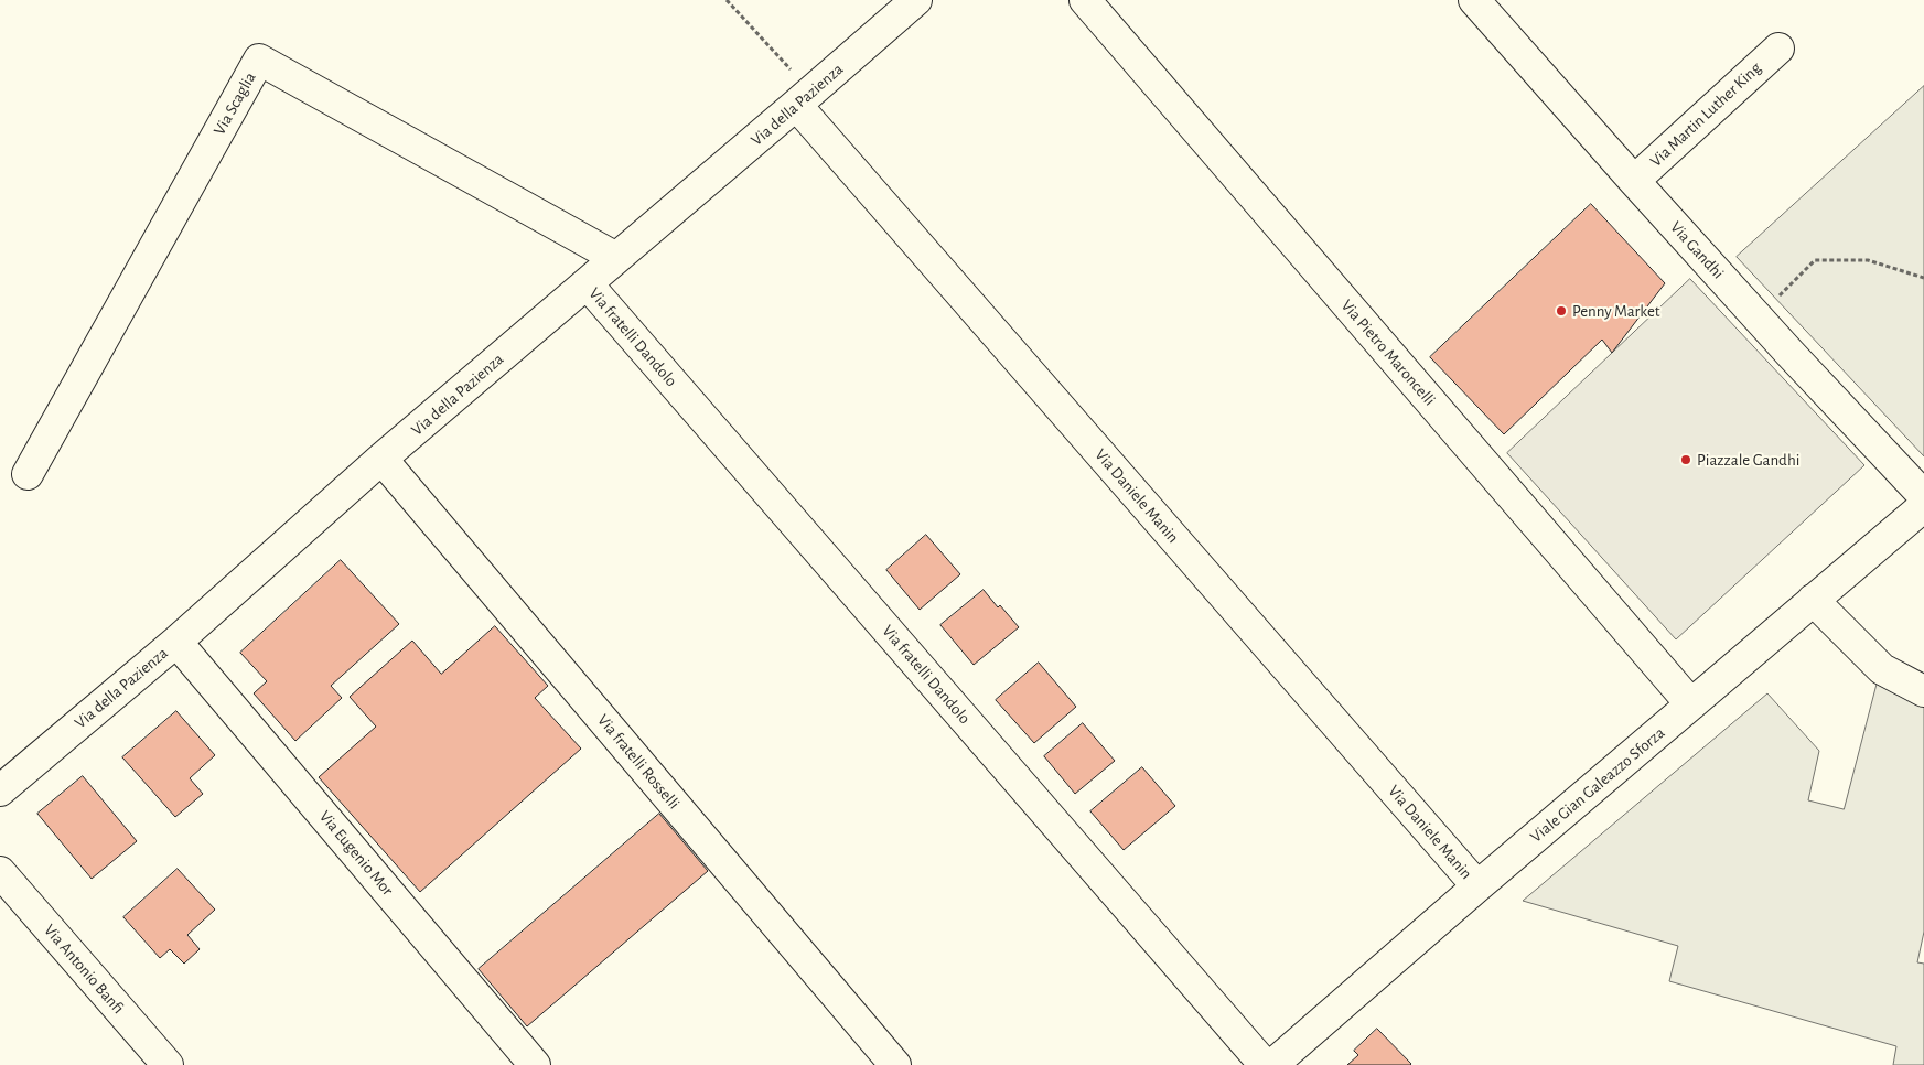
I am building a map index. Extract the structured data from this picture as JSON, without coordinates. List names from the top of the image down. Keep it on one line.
{"streets":{"street":["Via Scaglia","Via della Pazienza","Via Martin Luther King","Via Gandhi","Via fratelli Dandolo","Via Pietro Maroncelli","Via Daniele Manin","Via fratelli Rosselli","Viale Gian Galeazzo Sforza","Via Eugenio Mor","Via Antonio Banfi"]},"crossings":[["Via Scaglia","Via della Pazienza"],["Via della Pazienza","Via fratelli Dandolo"],["Via della Pazienza","Via Daniele Manin"],["Via della Pazienza","Via fratelli Rosselli"],["Via della Pazienza","Via Eugenio Mor"],["Via Martin Luther King","Via Gandhi"],["Via Pietro Maroncelli","Viale Gian Galeazzo Sforza"],["Via Daniele Manin","Viale Gian Galeazzo Sforza"]],"places":["Penny Market","Piazzale Gandhi"]}
